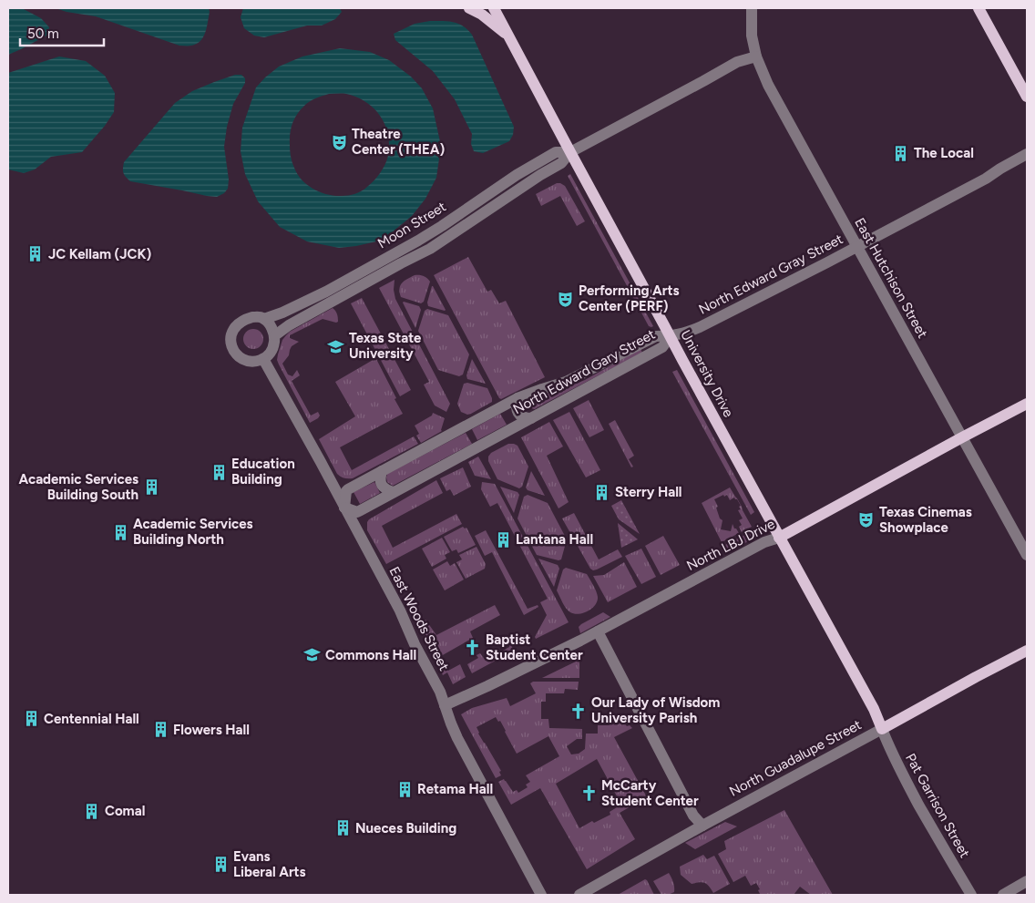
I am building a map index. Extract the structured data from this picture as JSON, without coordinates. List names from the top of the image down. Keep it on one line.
{"streets":{"main road":["University Drive","North LBJ Drive","North Guadalupe Street"],"street":["Moon Street","North Edward Gray Street","East Hutchison Street","North Edward Gary Street","East Woods Street","Pat Garrison Street"]},"crossings":[["Moon Street","East Hutchison Street"],["Moon Street","University Drive"],["Moon Street","East Woods Street"],["North Edward Gray Street","East Hutchison Street"],["North Edward Gray Street","North Edward Gary Street"],["North Edward Gray Street","University Drive"],["East Hutchison Street","North LBJ Drive"],["North Edward Gary Street","University Drive"],["North Edward Gary Street","East Woods Street"],["University Drive","North LBJ Drive"],["University Drive","North Guadalupe Street"],["University Drive","Pat Garrison Street"],["North LBJ Drive","East Woods Street"],["North Guadalupe Street","Pat Garrison Street"]],"places":{"theatre":["Theatre Center (THEA)","Performing Arts Center (PERF)","Texas Cinemas Showplace"],"building":["The Local","JC Kellam (JCK)","Education Building","Academic Services Building South","Sterry Hall","Academic Services Building North","Lantana Hall","Centennial Hall","Flowers Hall","Retama Hall","Comal","Nueces Building","Evans Liberal Arts"],"school or university":["Texas State University","Commons Hall"],"church":["Baptist Student Center","Our Lady of Wisdom University Parish","McCarty Student Center"]},"scale_bar":"50 m"}
